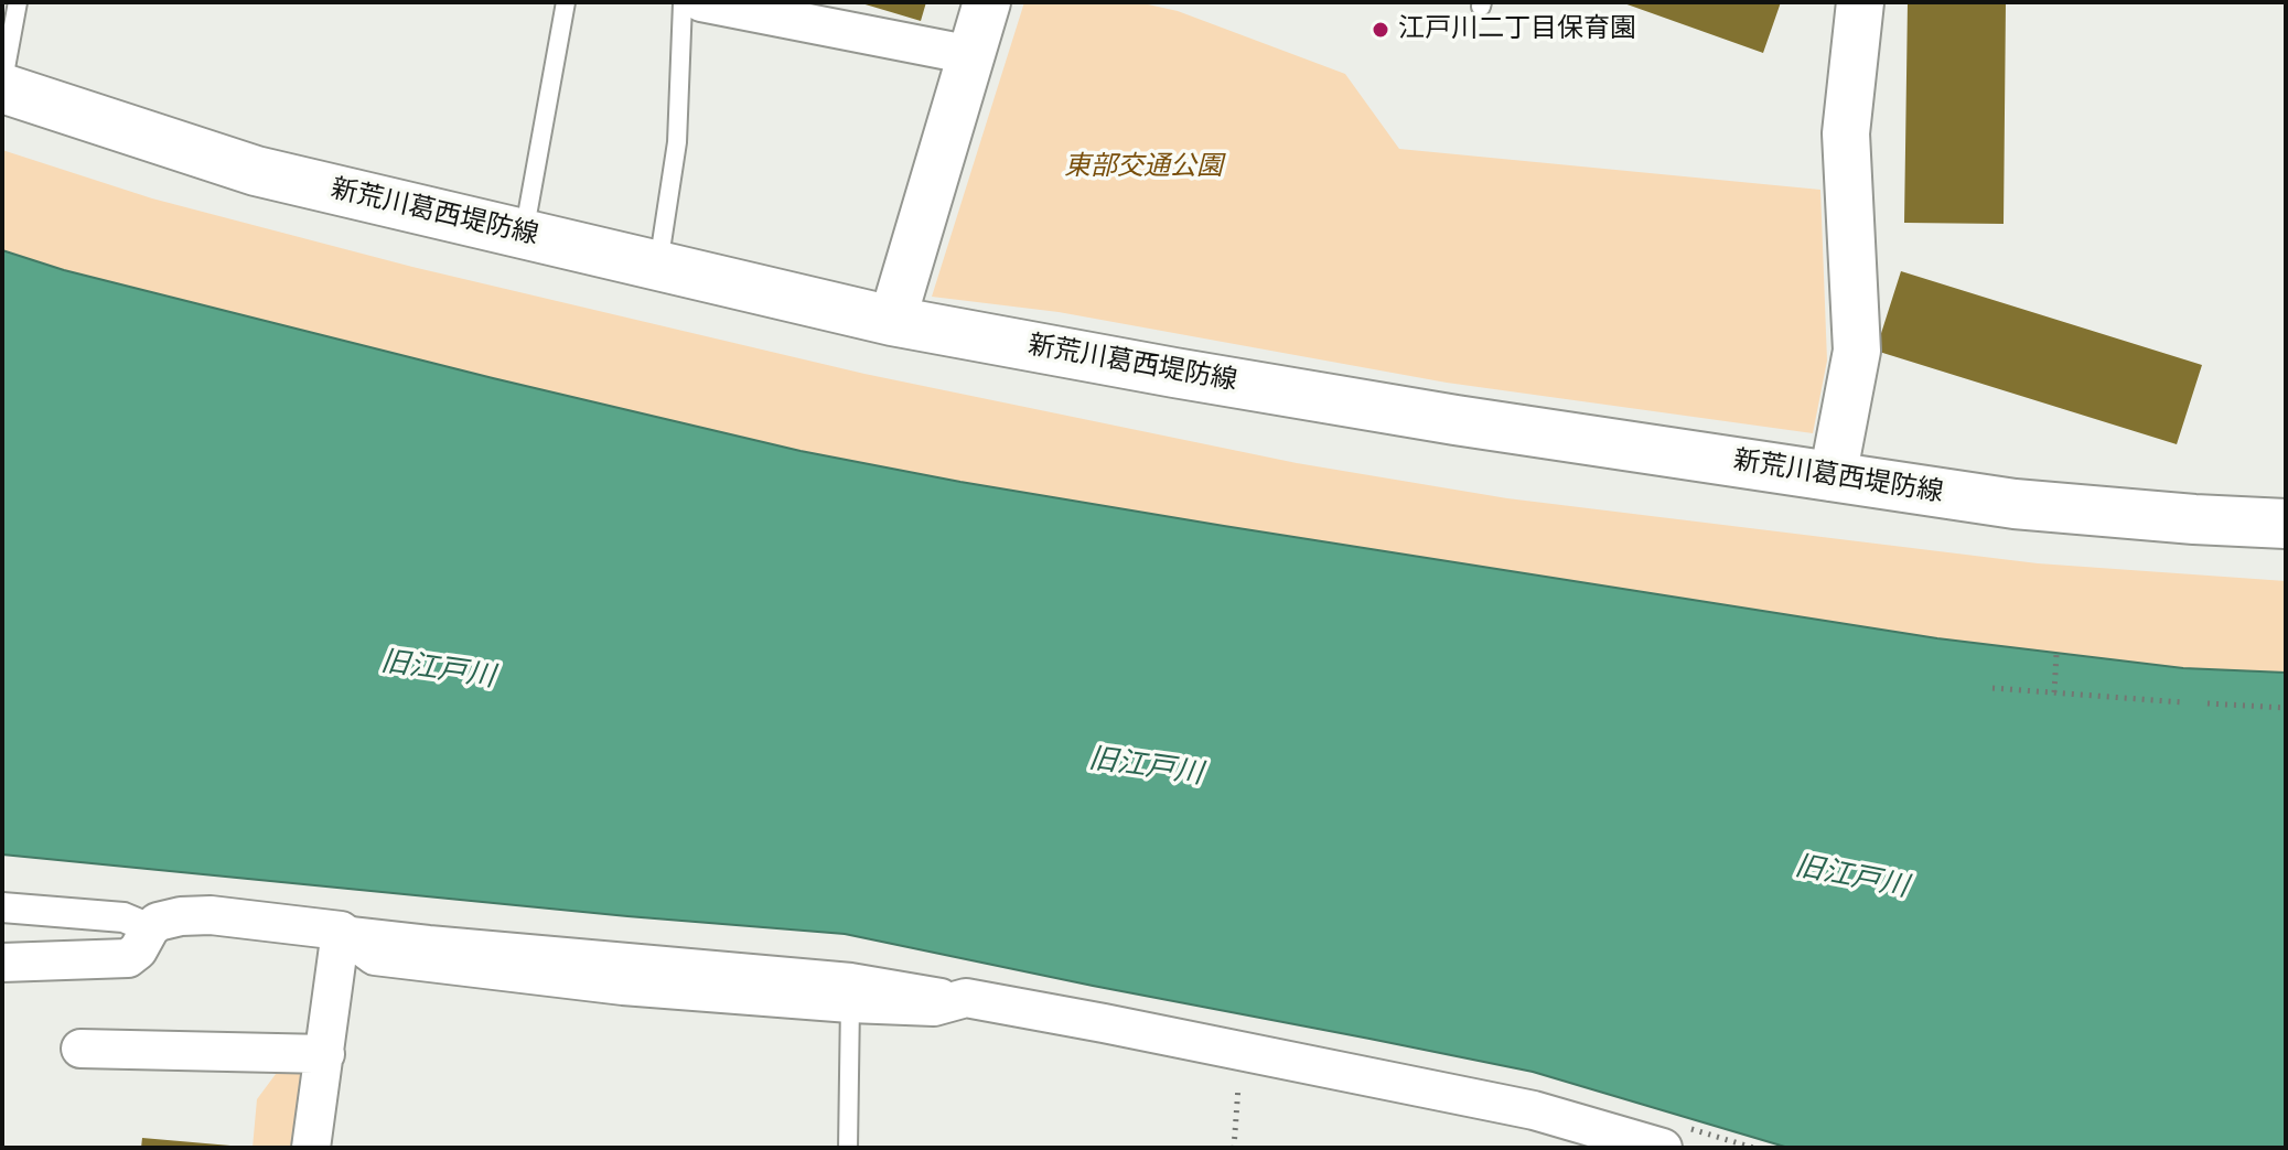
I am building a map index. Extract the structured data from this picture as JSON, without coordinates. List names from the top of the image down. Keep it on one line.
{"streets":{"main road":["新荒川葛西堤防線"]},"water":["旧江戸川"],"parks":["東部交通公園"],"places":["江戸川二丁目保育園"]}
